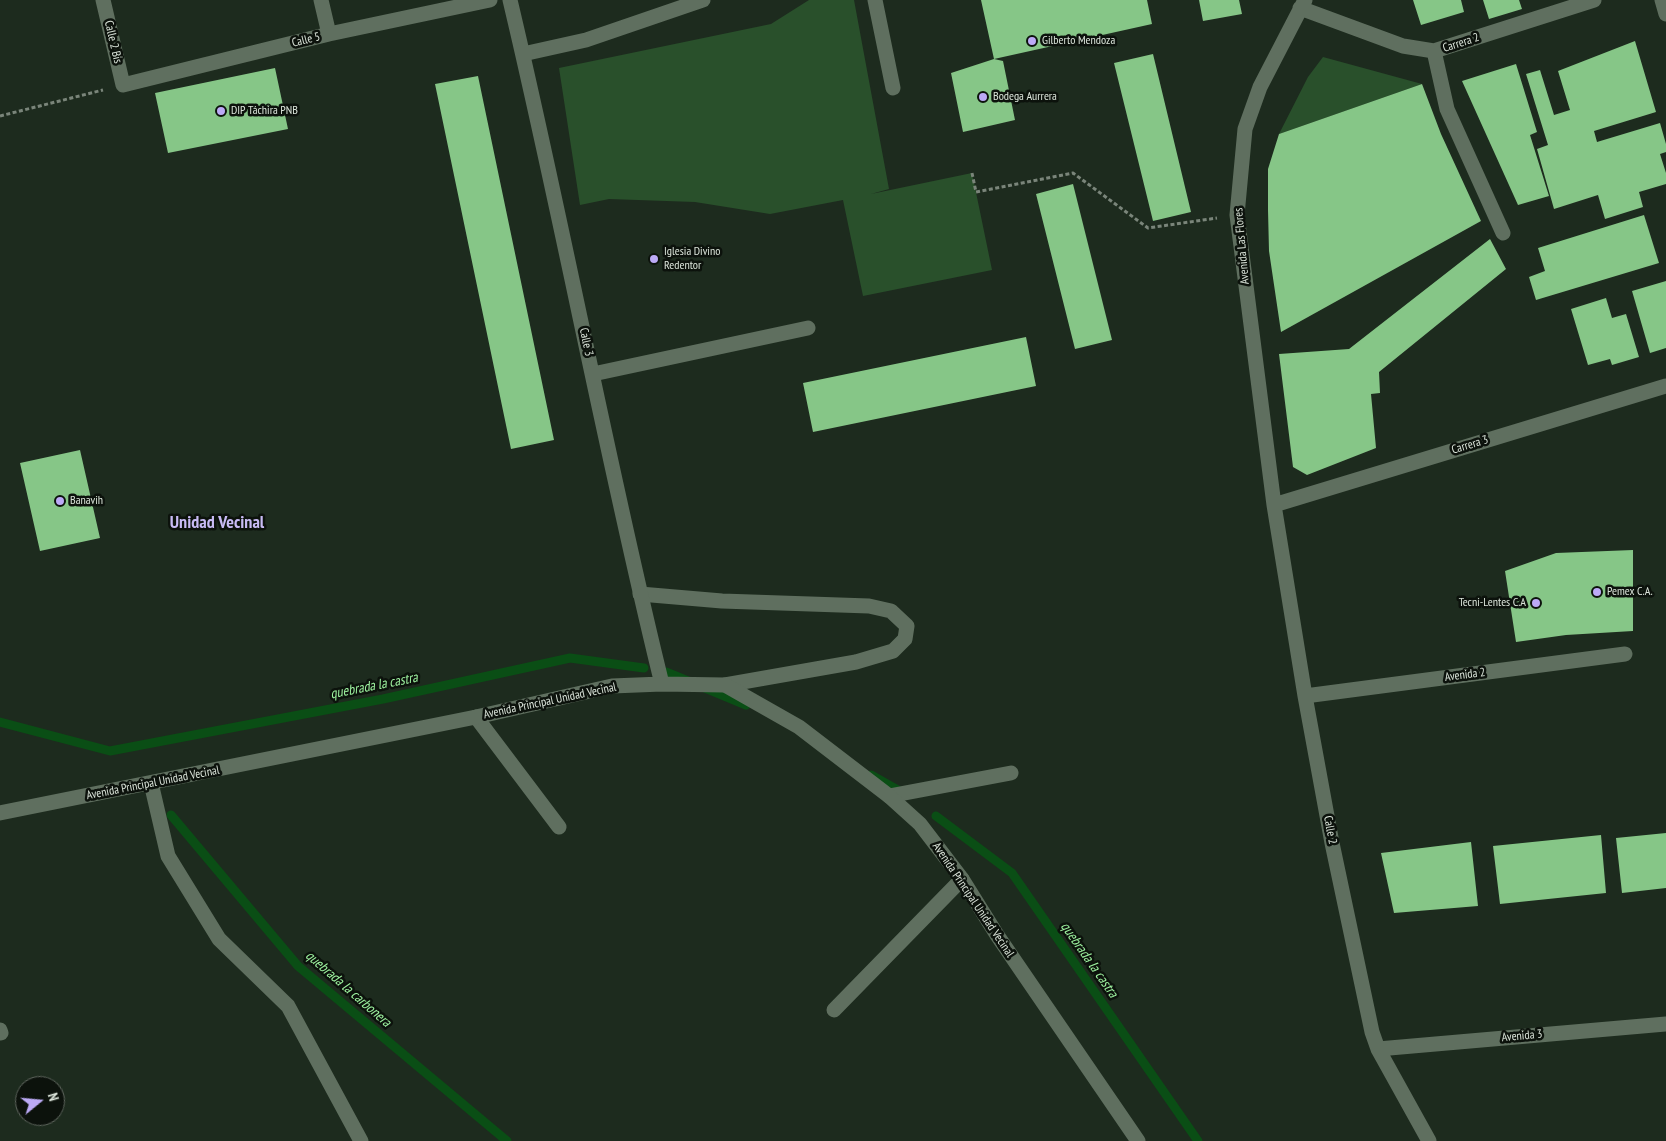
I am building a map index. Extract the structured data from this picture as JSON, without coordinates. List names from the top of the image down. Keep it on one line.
{"streets":{"street":["Calle 5","Calle 2 Bis","Carrera 2","Avenida Las Flores","Calle 3","Carrera 3","Avenida 2","Avenida Principal Unidad Vecinal","Calle 2","Avenida 3"]},"crossings":[["Calle 5","Calle 2 Bis"],["Carrera 2","Avenida Las Flores"],["Avenida Las Flores","Carrera 3"],["Avenida Las Flores","Calle 2"],["Calle 3","Avenida Principal Unidad Vecinal"],["Carrera 3","Calle 2"],["Avenida 2","Calle 2"],["Calle 2","Avenida 3"]],"districts":["Unidad Vecinal"],"water":["quebrada la castra","quebrada la carbonera"],"places":["Gilberto Mendoza","Bodega Aurrera","DIP Táchira PNB","Iglesia Divino Redentor","Banavih","Pemex C.A.","Tecni-Lentes C.A"],"north":"right"}
